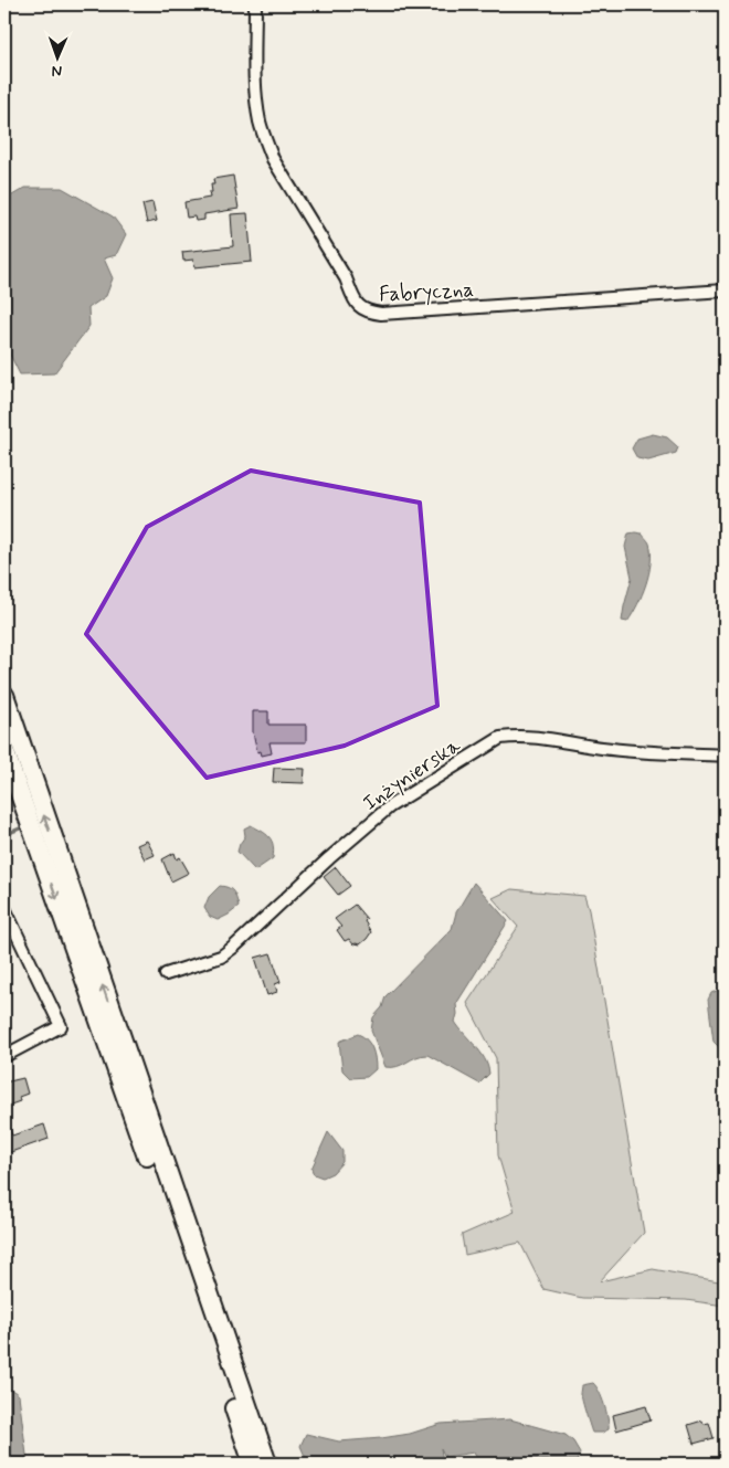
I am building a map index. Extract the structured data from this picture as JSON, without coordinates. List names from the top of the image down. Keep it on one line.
{"streets":{"street":["Fabryczna","Inżynierska"]},"north":"bottom"}
